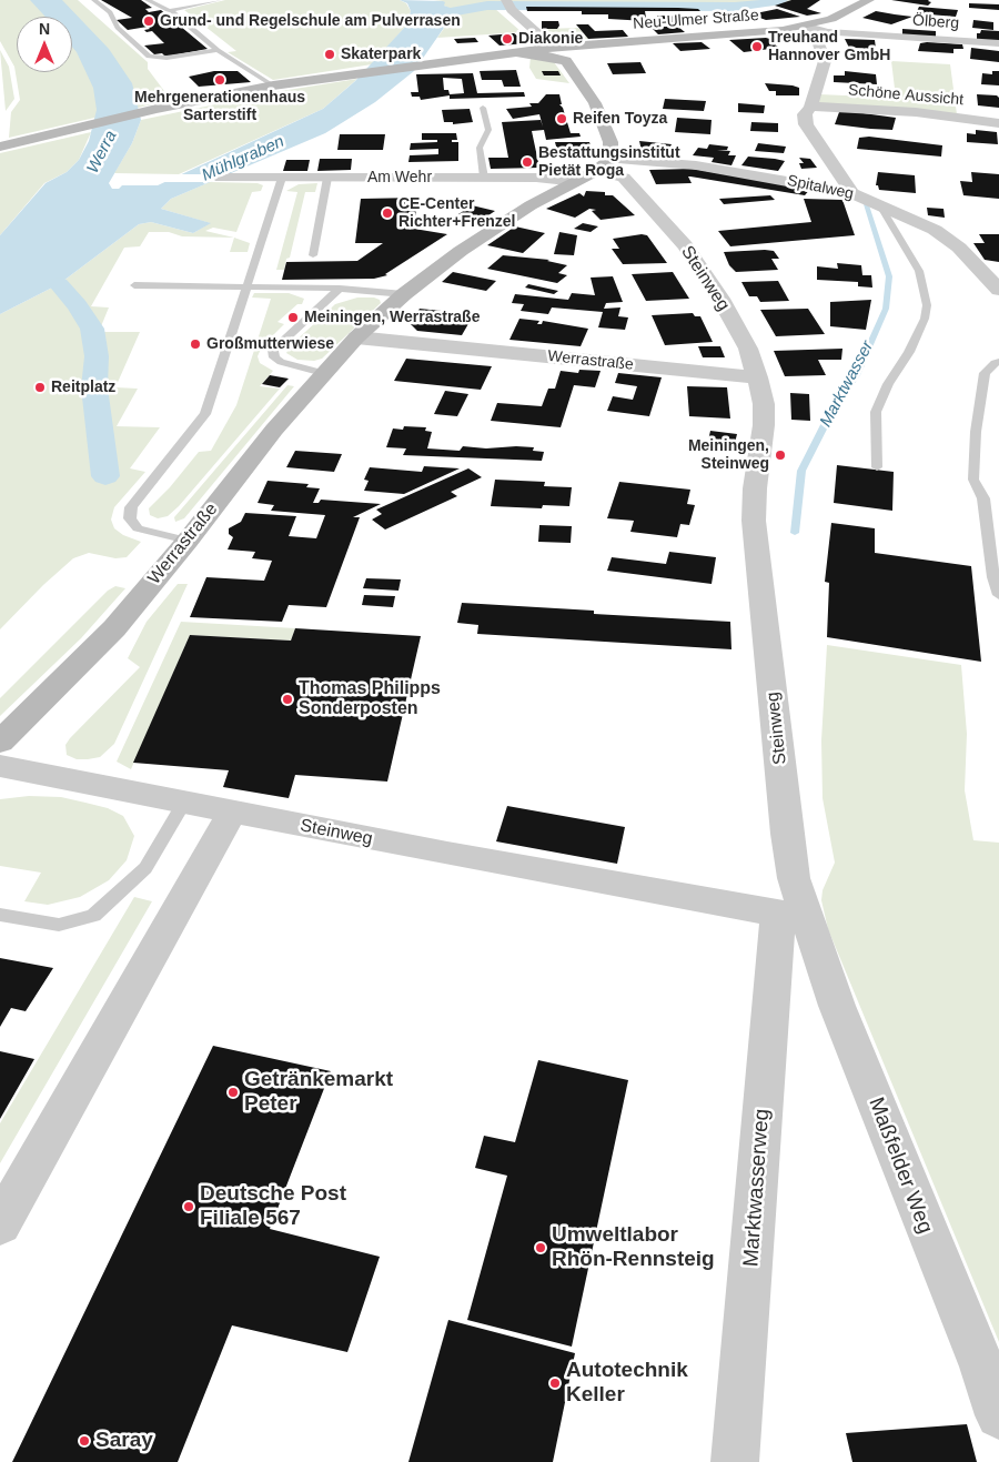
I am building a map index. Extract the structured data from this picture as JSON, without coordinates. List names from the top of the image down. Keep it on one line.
{"streets":{"street":["Neu-Ulmer Straße","Ölberg","Schöne Aussicht","Am Wehr","Spitalweg","Steinweg","Werrastraße","Maßfelder Weg","Marktwasserweg"]},"crossings":[["Neu-Ulmer Straße","Ölberg"],["Am Wehr","Werrastraße"],["Steinweg","Werrastraße"],["Steinweg","Maßfelder Weg"],["Steinweg","Marktwasserweg"],["Maßfelder Weg","Marktwasserweg"]],"water":["Werra","Mühlgraben","Marktwasser"],"places":["Grund- und Regelschule am Pulverrasen","Diakonie","Treuhand Hannover GmbH","Skaterpark","Mehrgenerationenhaus Sarterstift","Reifen Toyza","Bestattungsinstitut Pietät Roga","CE-Center Richter+Frenzel","Meiningen, Werrastraße","Großmutterwiese","Reitplatz","Meiningen, Steinweg","Thomas Philipps Sonderposten","Getränkemarkt Peter","Deutsche Post Filiale 567","Umweltlabor Rhön-Rennsteig","Autotechnik Keller","Saray"],"north":"top"}
